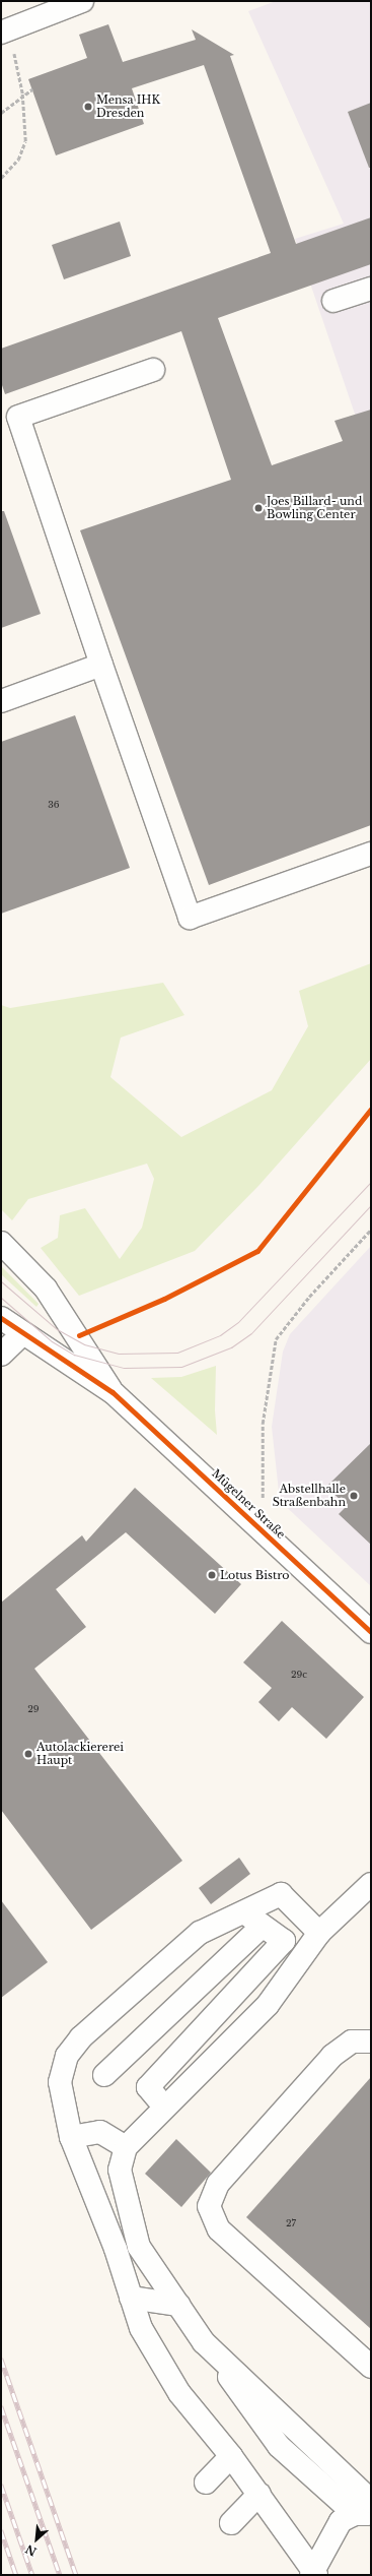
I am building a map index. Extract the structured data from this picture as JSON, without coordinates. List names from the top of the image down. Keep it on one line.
{"streets":{"street":["Mügelner Straße"]},"places":["Mensa IHK Dresden","Joes Billard- und Bowling Center","Abstellhalle Straßenbahn","Lotus Bistro","Autolackiererei Haupt"],"house_numbers":["36","29c","29","27"],"north":"bottom left"}
